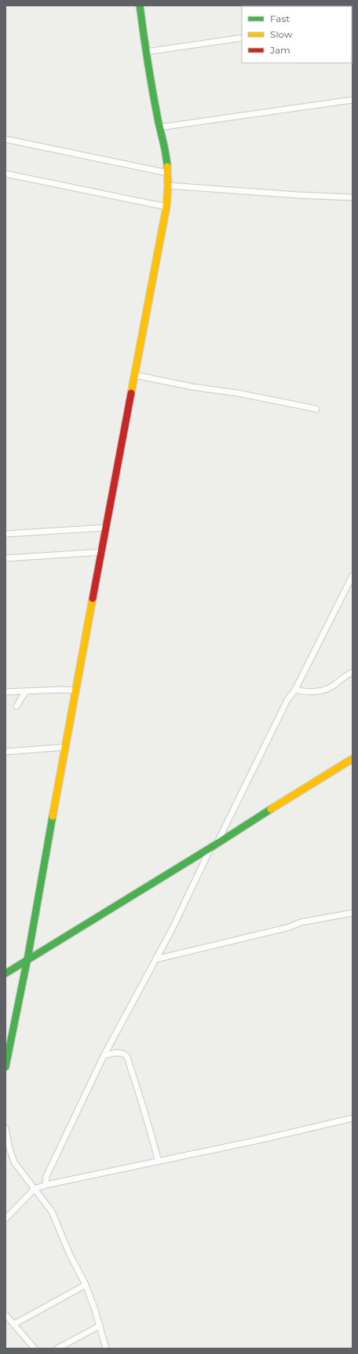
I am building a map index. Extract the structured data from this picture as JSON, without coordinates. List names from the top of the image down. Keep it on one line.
{"legend":["Fast","Slow","Jam"]}
